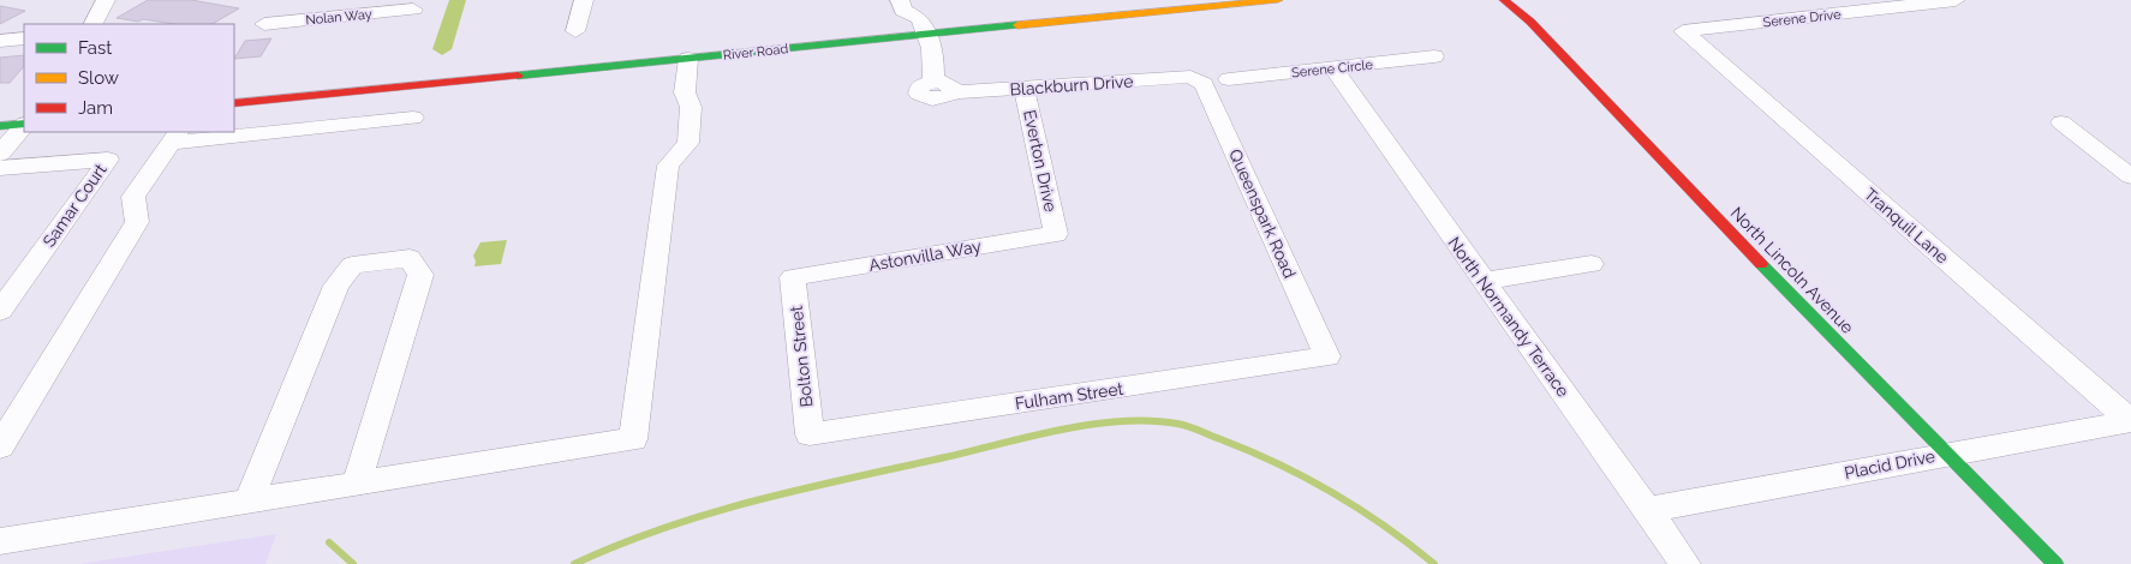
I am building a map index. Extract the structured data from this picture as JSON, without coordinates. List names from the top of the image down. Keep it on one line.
{"streets":{"main road":["River Road","North Lincoln Avenue"],"street":["Nolan Way","Serene Drive","Serene Circle","Blackburn Drive","Everton Drive","Samar Court","Queenspark Road","Tranquil Lane","Astonvilla Way","North Normandy Terrace","Bolton Street","Fulham Street","Placid Drive"]},"crossings":[["Serene Drive","Tranquil Lane"],["River Road","Blackburn Drive"],["Serene Circle","North Normandy Terrace"],["Blackburn Drive","Everton Drive"],["Blackburn Drive","Queenspark Road"],["Everton Drive","Astonvilla Way"],["Queenspark Road","Fulham Street"],["Tranquil Lane","Placid Drive"],["Astonvilla Way","Bolton Street"],["North Lincoln Avenue","Placid Drive"],["North Normandy Terrace","Placid Drive"],["Bolton Street","Fulham Street"]],"legend":["Fast","Slow","Jam"]}
